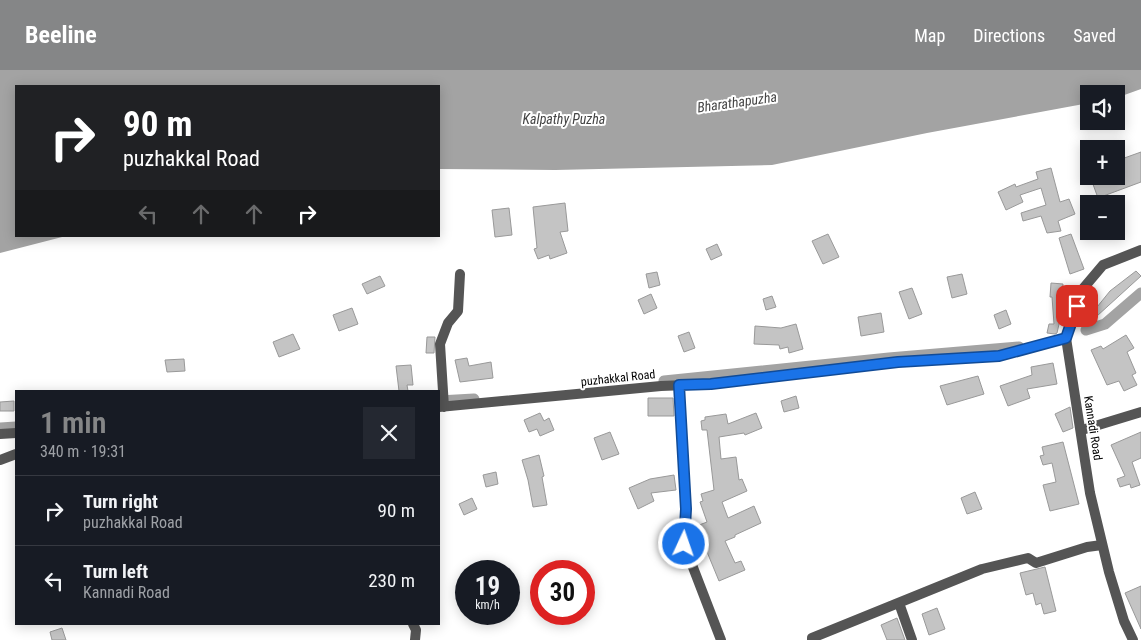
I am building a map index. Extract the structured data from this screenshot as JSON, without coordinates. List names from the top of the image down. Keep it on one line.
{"streets":{"street":["puzhakkal Road","Kannadi Road"]},"crossings":[["puzhakkal Road","Kannadi Road"]],"water":["Bharathapuzha","Kalpathy Puzha"],"page":{"header":"Beeline","nav":["Map","Directions","Saved"],"map_buttons":["+","−"],"turn":["90 m","puzhakkal Road"],"heading":["1 min","340 m · 19:31"],"list":[{"name":"Turn right","note":"puzhakkal Road","value":"90 m"},{"name":"Turn left","note":"Kannadi Road","value":"230 m"}],"speed":"19 km/h","limit":"30"}}
